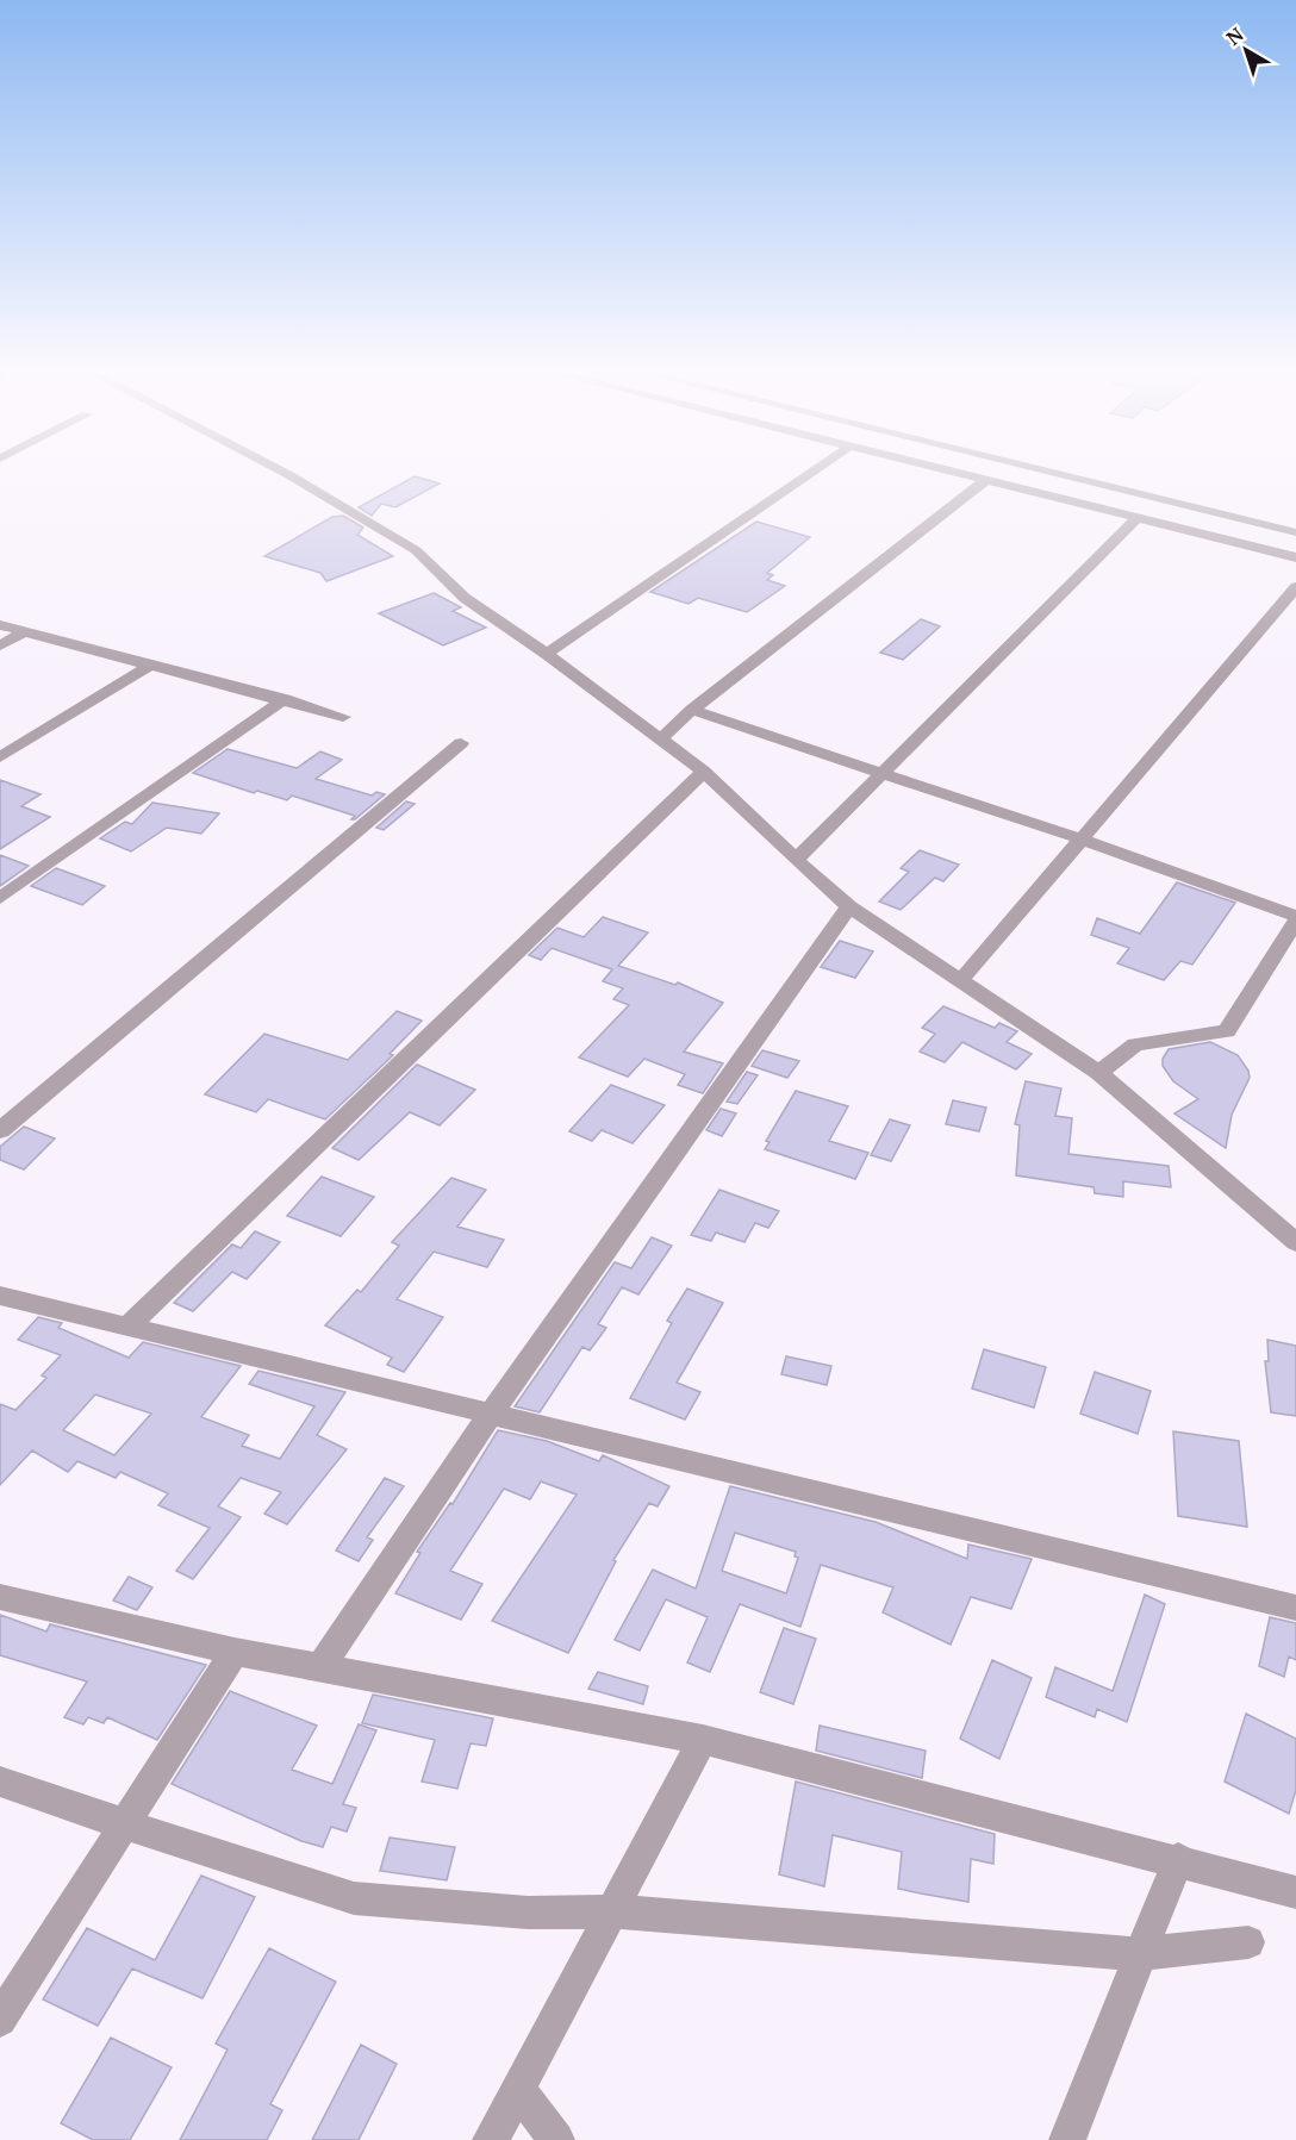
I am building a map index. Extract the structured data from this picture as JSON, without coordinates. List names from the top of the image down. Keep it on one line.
{"north":"top left"}
